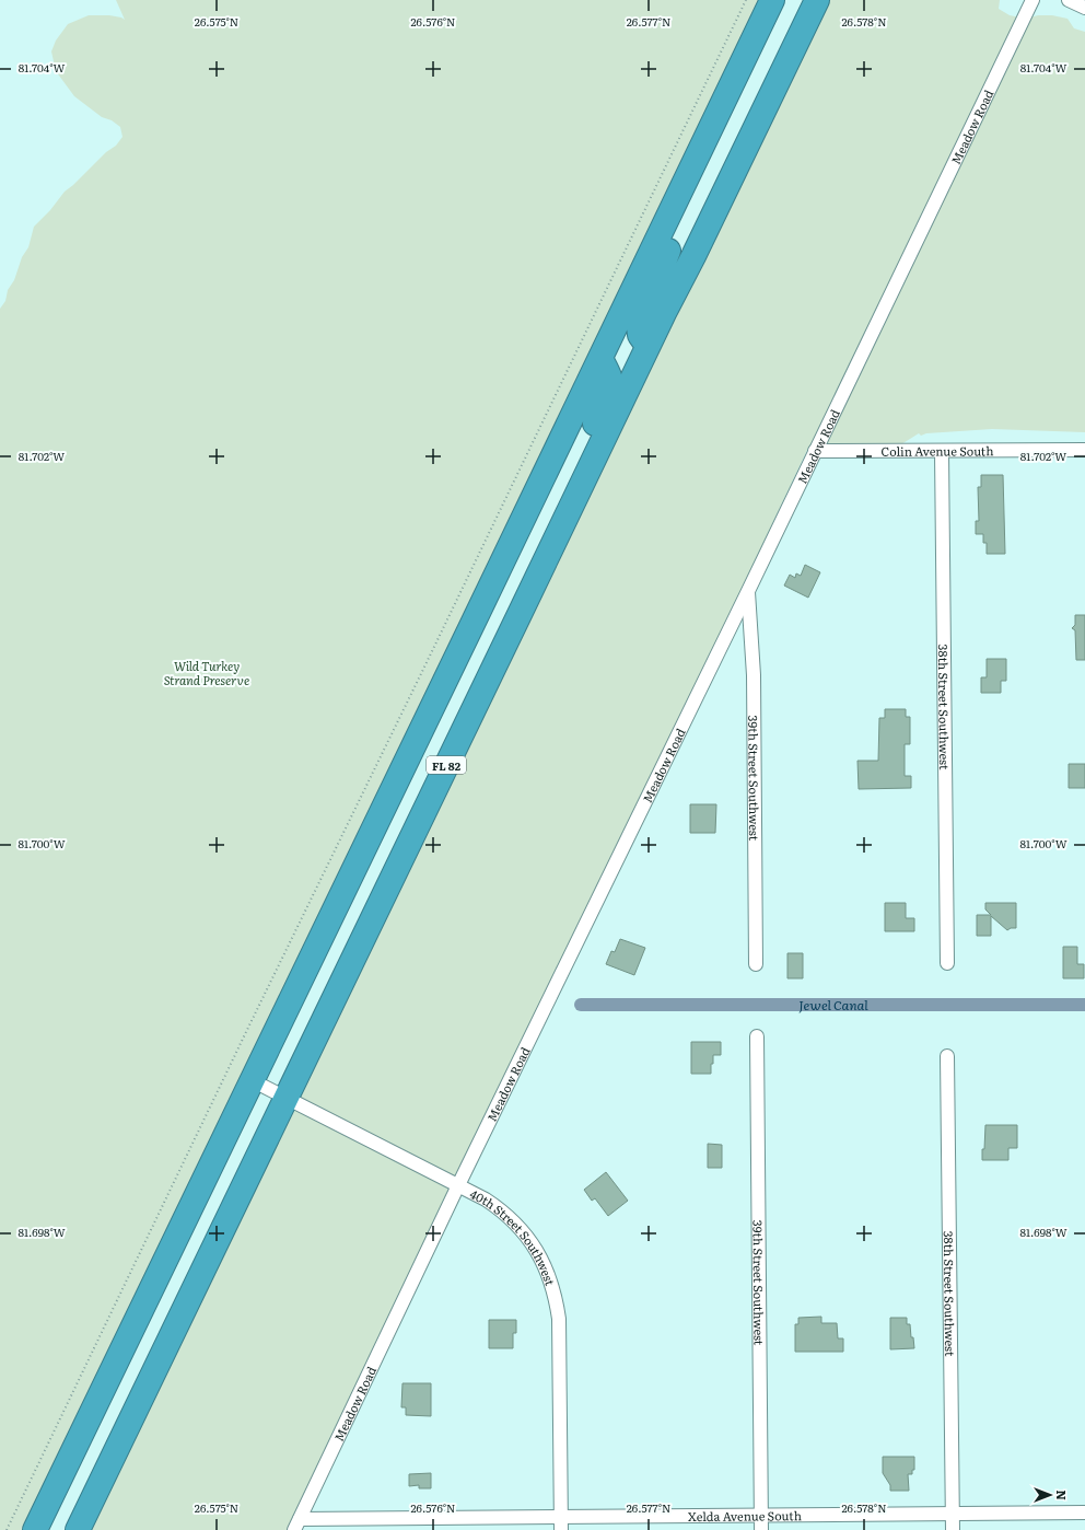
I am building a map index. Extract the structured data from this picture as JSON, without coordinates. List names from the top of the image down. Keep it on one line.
{"streets":{"highway":["FL 82"],"street":["Meadow Road","Colin Avenue South","38th Street Southwest","39th Street Southwest","40th Street Southwest","Xelda Avenue South"]},"crossings":[["Meadow Road","Colin Avenue South"],["Meadow Road","39th Street Southwest"],["Meadow Road","40th Street Southwest"],["Meadow Road","Xelda Avenue South"],["Colin Avenue South","38th Street Southwest"],["38th Street Southwest","Xelda Avenue South"],["FL 82","40th Street Southwest"],["39th Street Southwest","Xelda Avenue South"],["40th Street Southwest","Xelda Avenue South"]],"water":["Jewel Canal"],"parks":["Wild Turkey Strand Preserve"],"north":"right","coordinates":["26.575°N","26.576°N","26.577°N","26.578°N","81.704°W","81.702°W","81.700°W","81.698°W"]}
